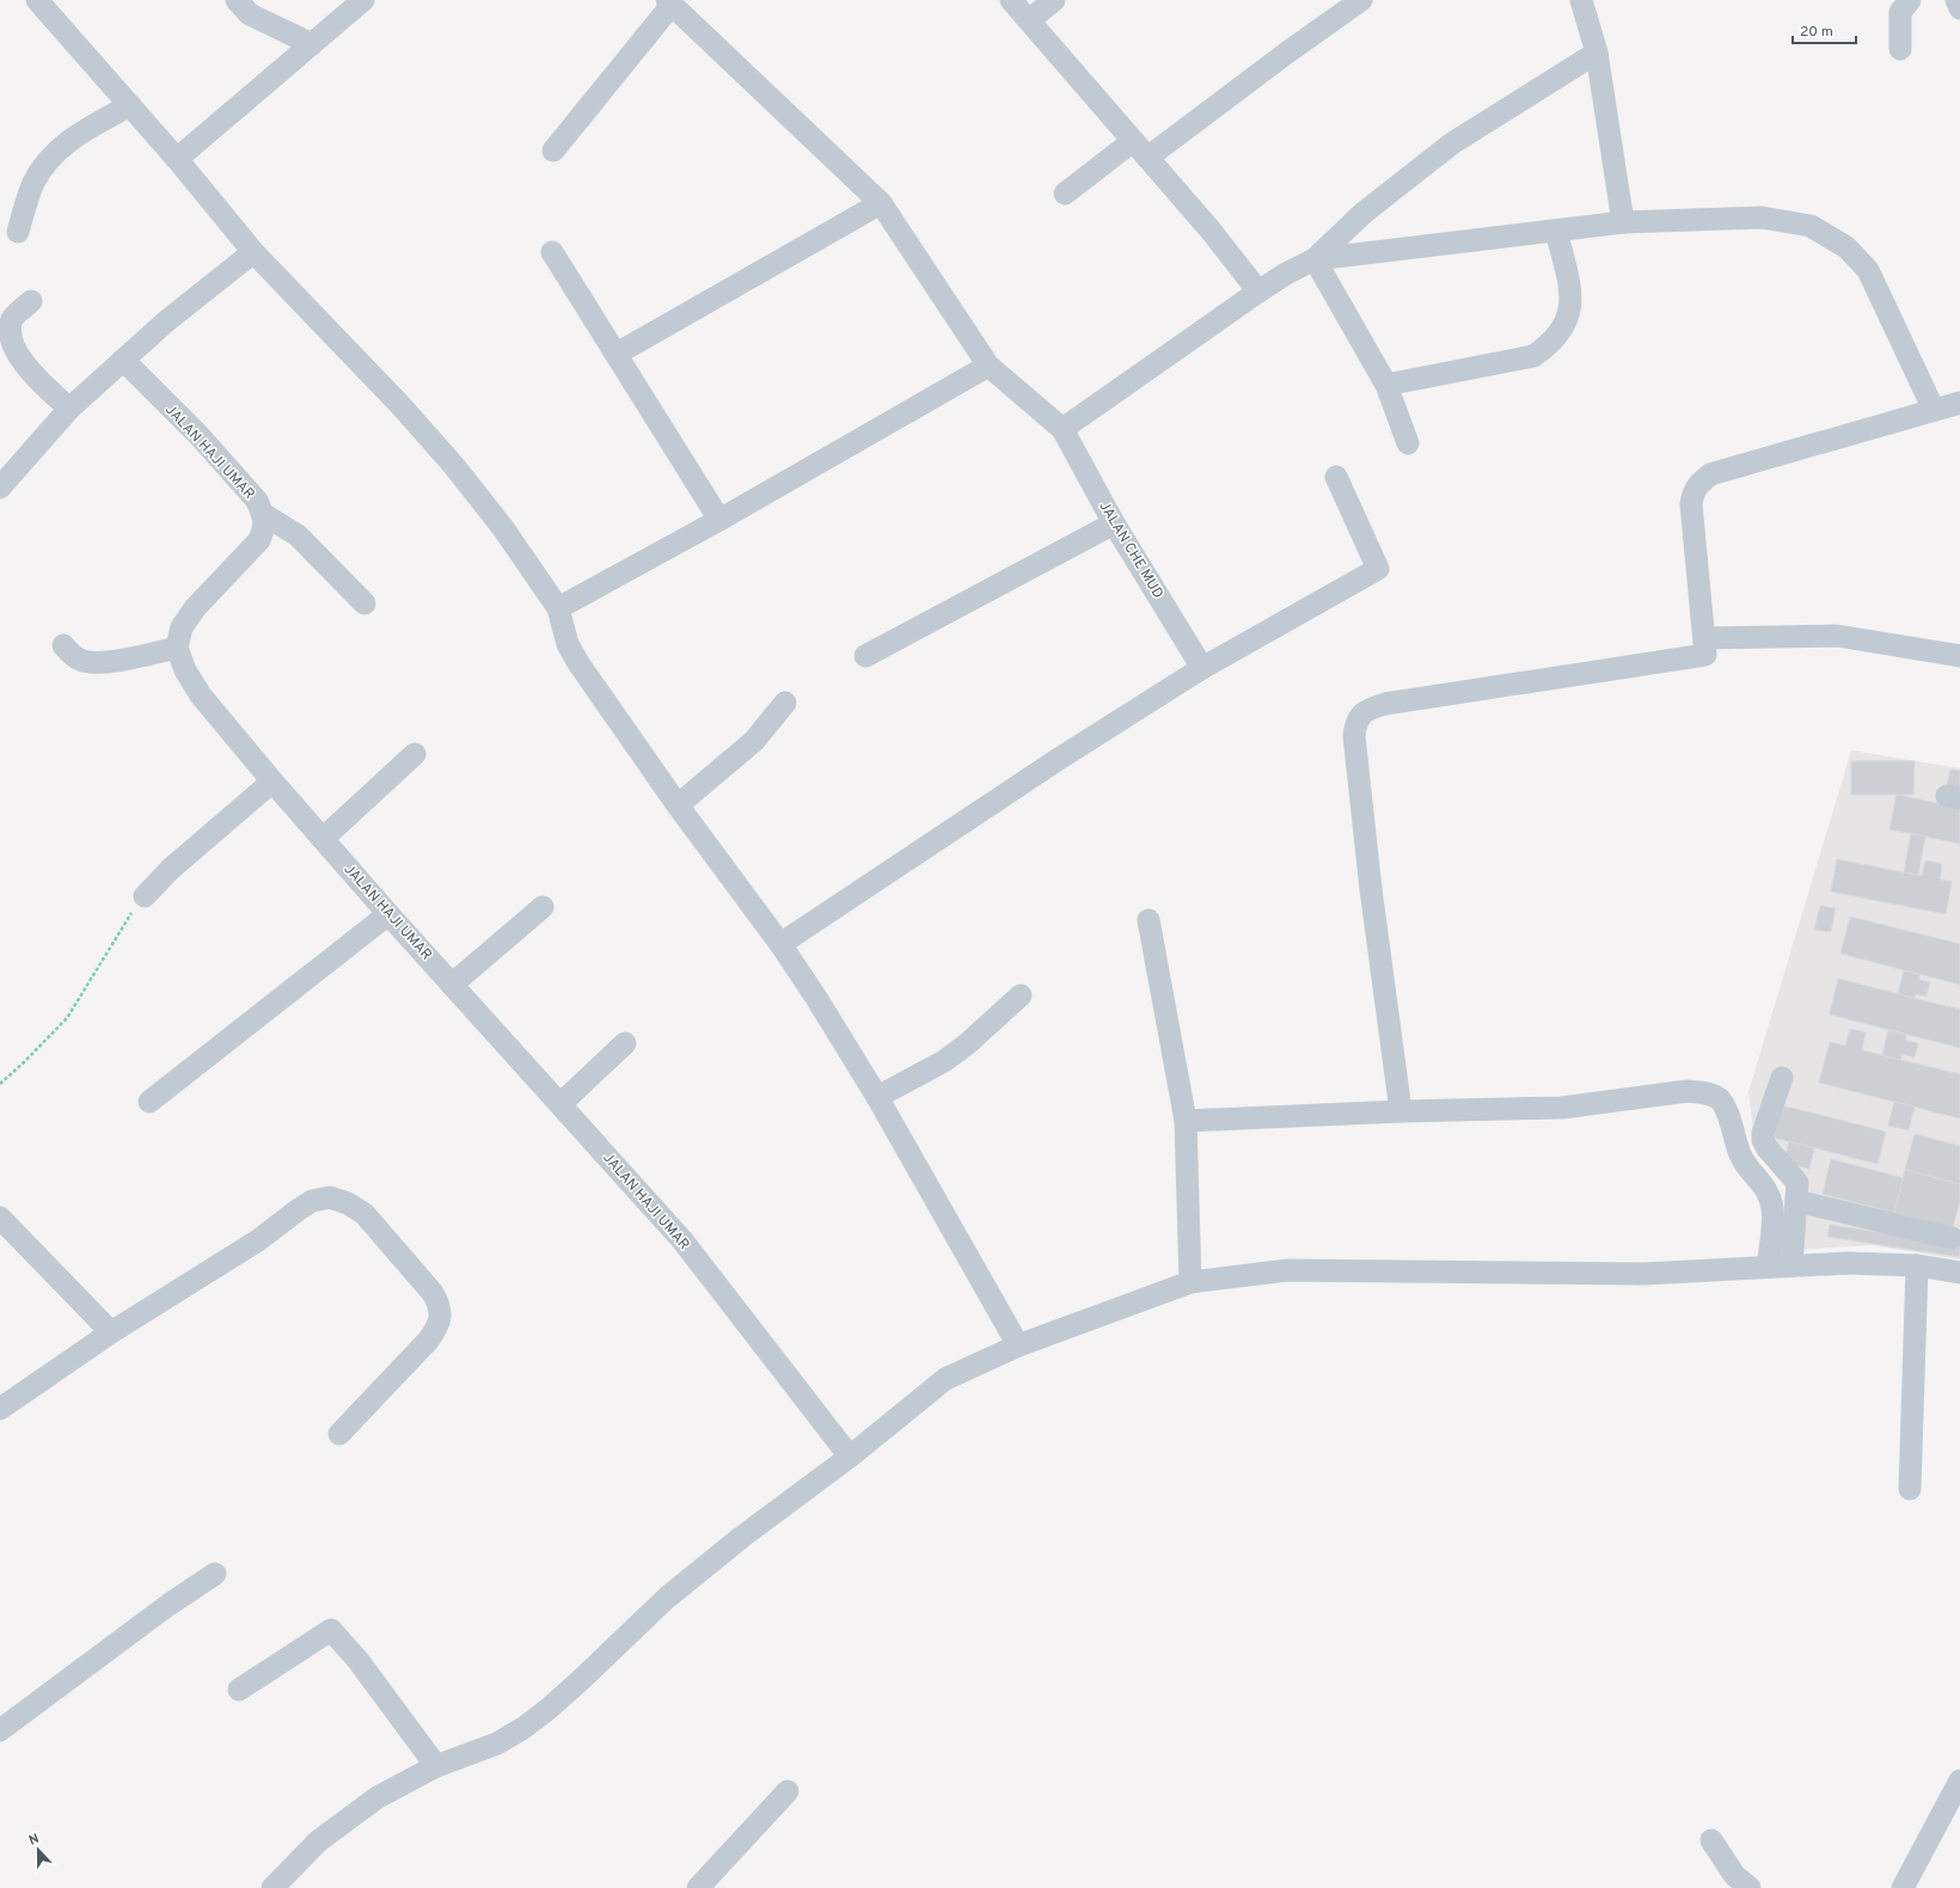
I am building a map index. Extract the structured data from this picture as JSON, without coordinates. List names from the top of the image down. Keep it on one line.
{"streets":{"street":["JALAN HAJI UMAR","JALAN CHE MUD"]},"scale_bar":"20 m","north":"top"}
